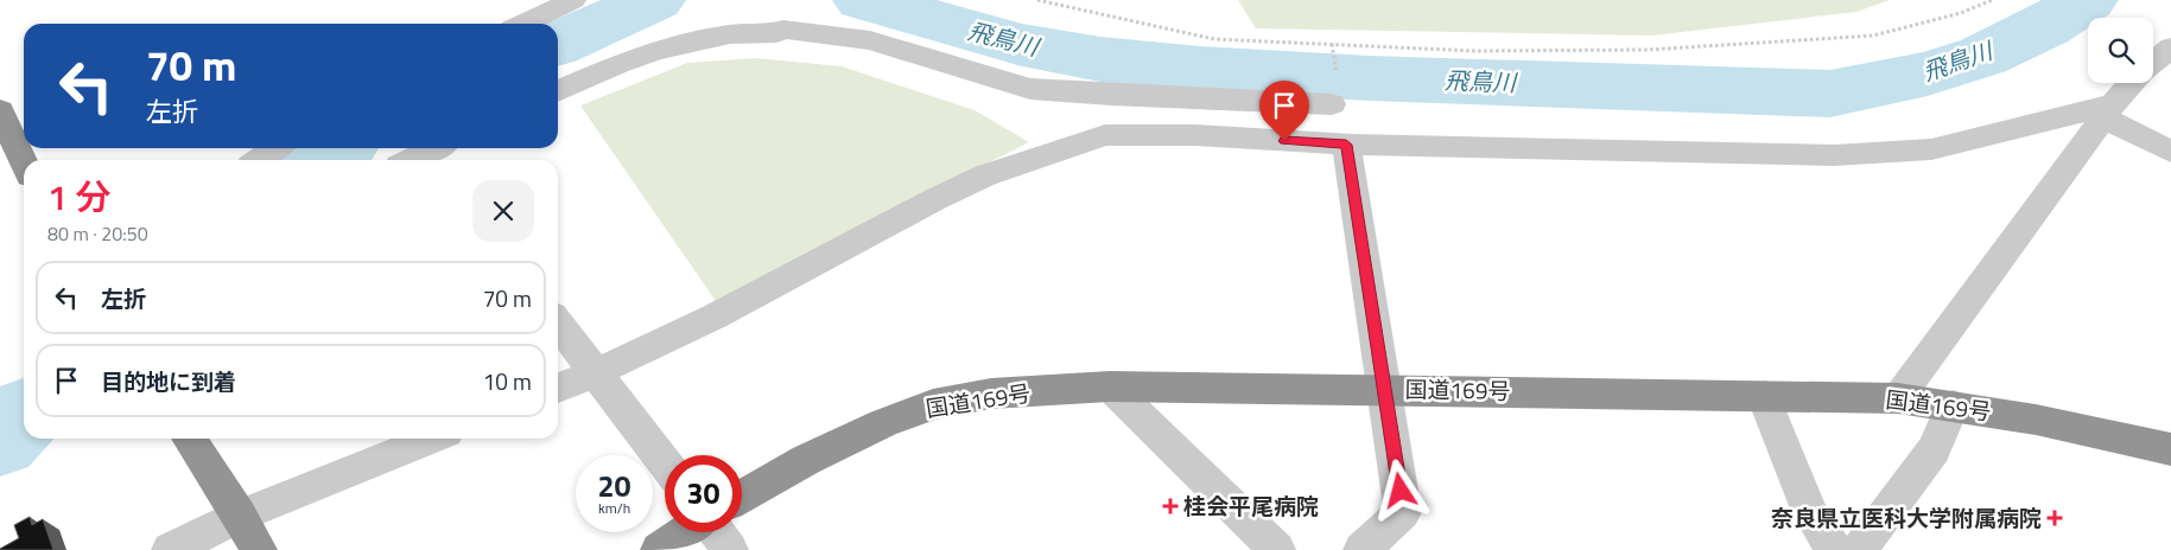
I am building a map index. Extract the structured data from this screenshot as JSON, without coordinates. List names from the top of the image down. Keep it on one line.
{"streets":{"highway":["国道169号"]},"water":["飛鳥川"],"places":{"health":["桂会平尾病院","奈良県立医科大学附属病院"]},"page":{"turn":["70 m","左折"],"heading":["1 分","80 m · 20:50"],"list":[{"name":"左折","value":"70 m"},{"name":"目的地に到着","value":"10 m"}],"speed":"20 km/h","limit":"30"}}
